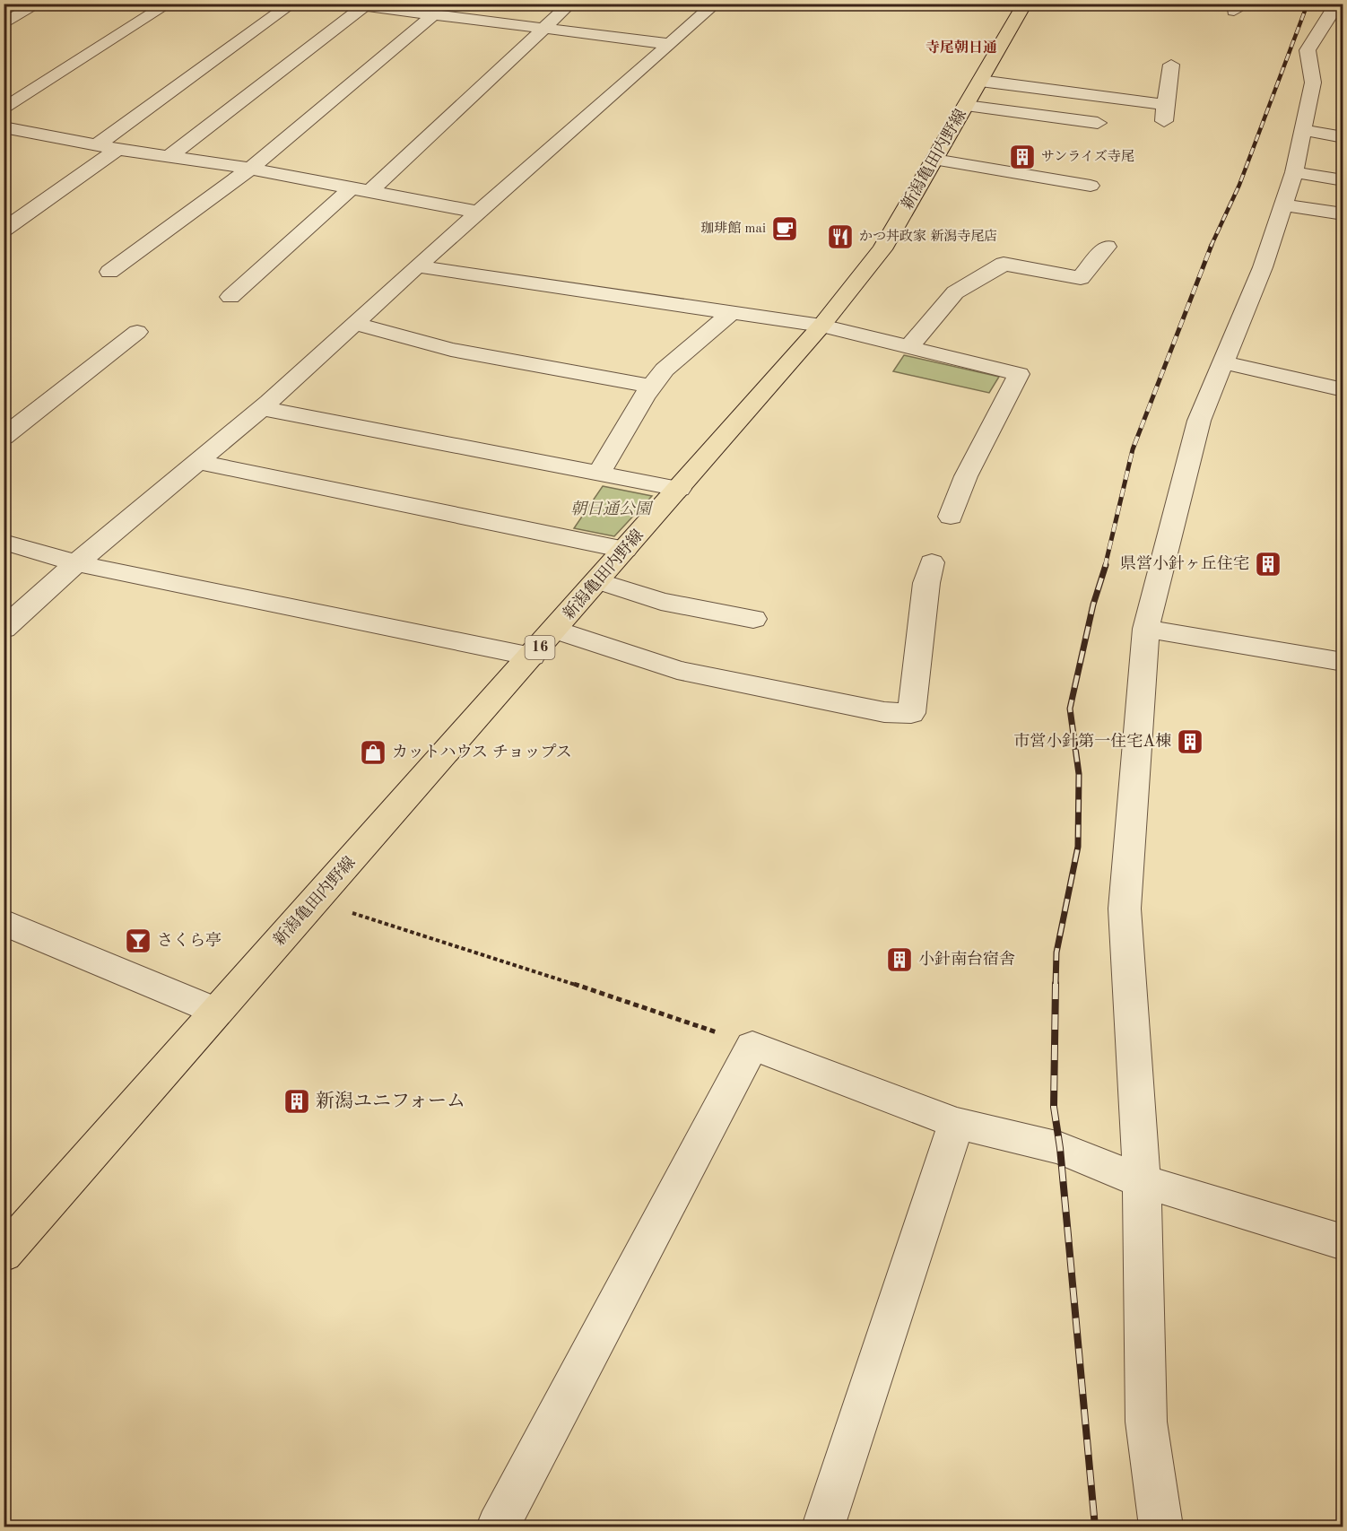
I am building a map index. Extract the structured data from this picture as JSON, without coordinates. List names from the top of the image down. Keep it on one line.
{"streets":{"main road":["新潟亀田内野線","16"]},"districts":["寺尾朝日通"],"parks":["朝日通公園"],"places":{"building":["サンライズ寺尾","県営小針ヶ丘住宅","市営小針第一住宅A棟","小針南台宿舎","新潟ユニフォーム"],"cafe":["珈琲館 mai"],"restaurant":["かつ丼政家 新潟寺尾店"],"shop":["カットハウス チョップス"],"bar":["さくら亭"]}}
